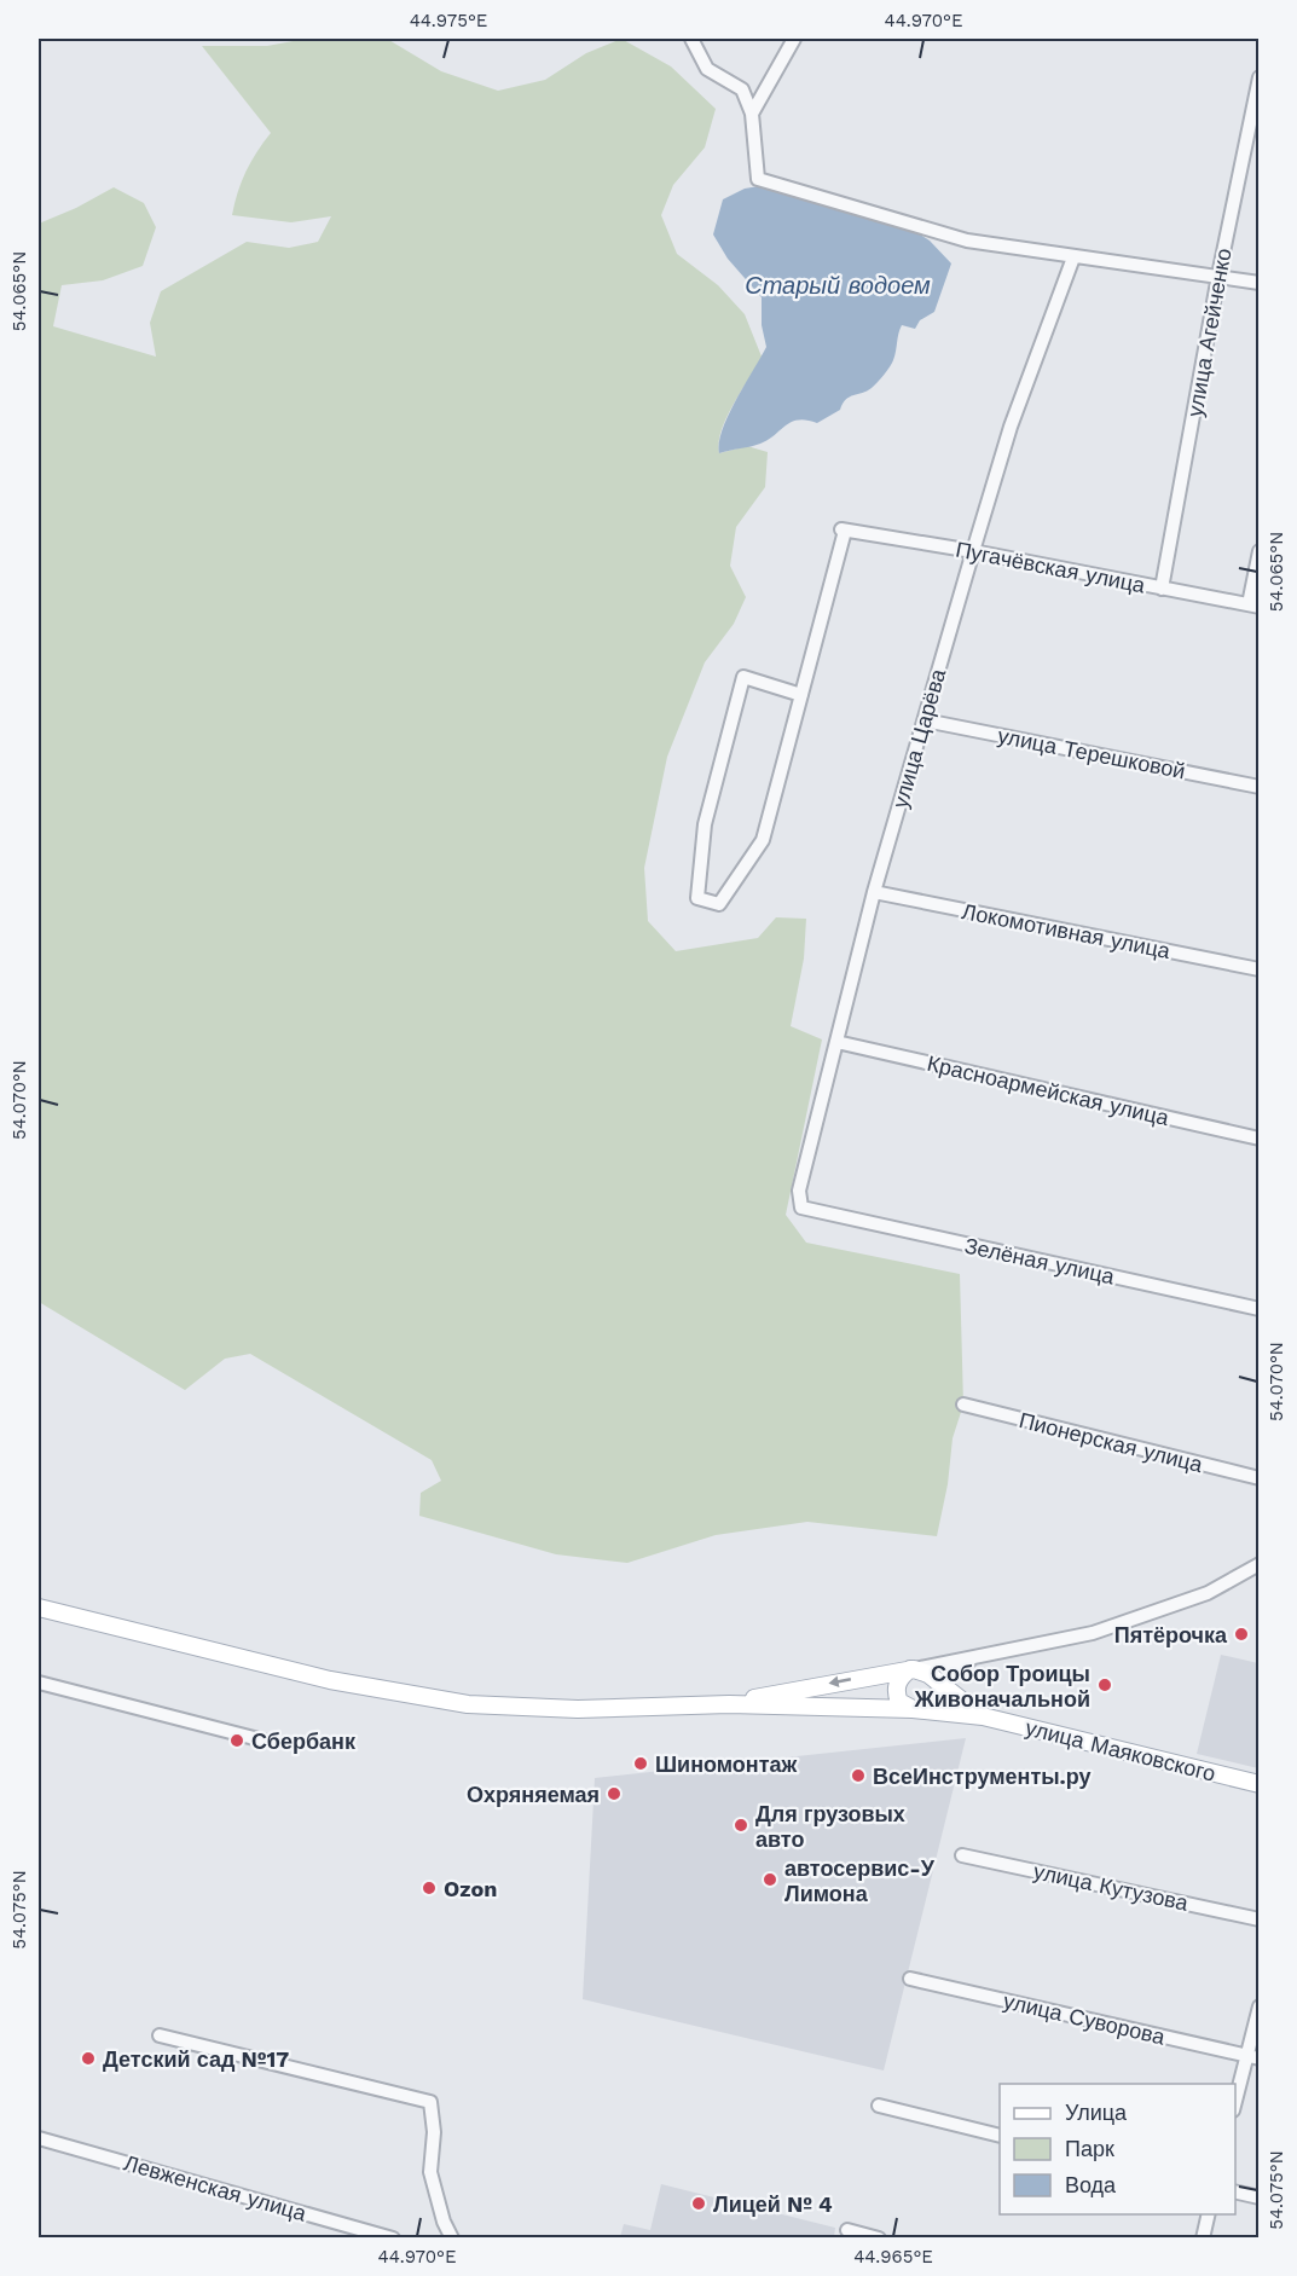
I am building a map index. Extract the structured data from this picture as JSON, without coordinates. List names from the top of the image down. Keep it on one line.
{"streets":{"main road":["улица Маяковского"],"street":["улица Агейченко","Пугачёвская улица","улица Царёва","улица Терешковой","Локомотивная улица","Красноармейская улица","Зелёная улица","Пионерская улица","улица Кутузова","улица Суворова","Левженская улица"]},"crossings":[["улица Агейченко","Пугачёвская улица"],["Пугачёвская улица","улица Царёва"],["улица Царёва","улица Терешковой"],["улица Царёва","Локомотивная улица"],["улица Царёва","Красноармейская улица"],["улица Царёва","Зелёная улица"]],"water":["Старый водоем"],"places":["Пятёрочка","Собор Троицы Живоначальной","Сбербанк","Шиномонтаж","ВсеИнструменты.ру","Охряняемая","Для грузовых авто","автосервис-У Лимона","Ozon","Детский сад №17","Лицей № 4"],"legend":["Улица","Парк","Вода"],"coordinates":["44.975°E","44.970°E","54.065°N","54.070°N","54.075°N","44.965°E"]}
